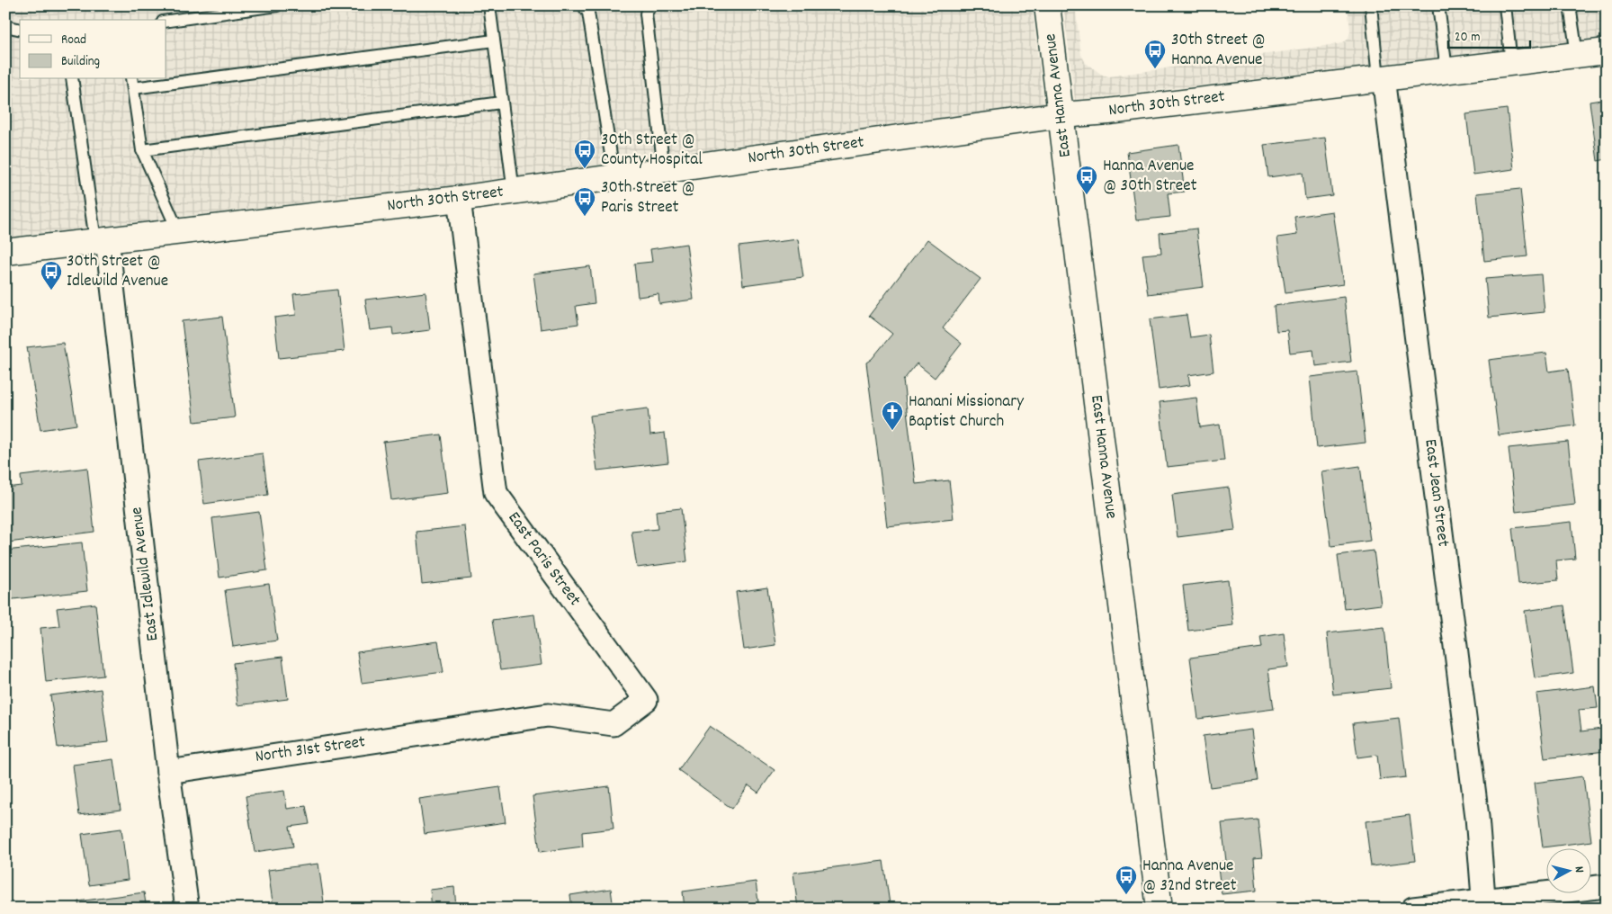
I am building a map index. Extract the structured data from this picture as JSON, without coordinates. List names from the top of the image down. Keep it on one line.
{"streets":{"street":["East Hanna Avenue","North 30th Street","East Jean Street","East Paris Street","East Idlewild Avenue","North 31st Street"]},"crossings":[["East Hanna Avenue","North 30th Street"],["North 30th Street","East Jean Street"],["North 30th Street","East Paris Street"],["North 30th Street","East Idlewild Avenue"],["East Paris Street","North 31st Street"],["East Idlewild Avenue","North 31st Street"]],"places":{"bus stop":["30th Street @ Hanna Avenue","30th Street @ County Hospital","Hanna Avenue @ 30th Street","30th Street @ Paris Street","30th Street @ Idlewild Avenue","Hanna Avenue @ 32nd Street"],"church":["Hanani Missionary Baptist Church"]},"legend":["Road","Building"],"scale_bar":"20 m","north":"right"}
